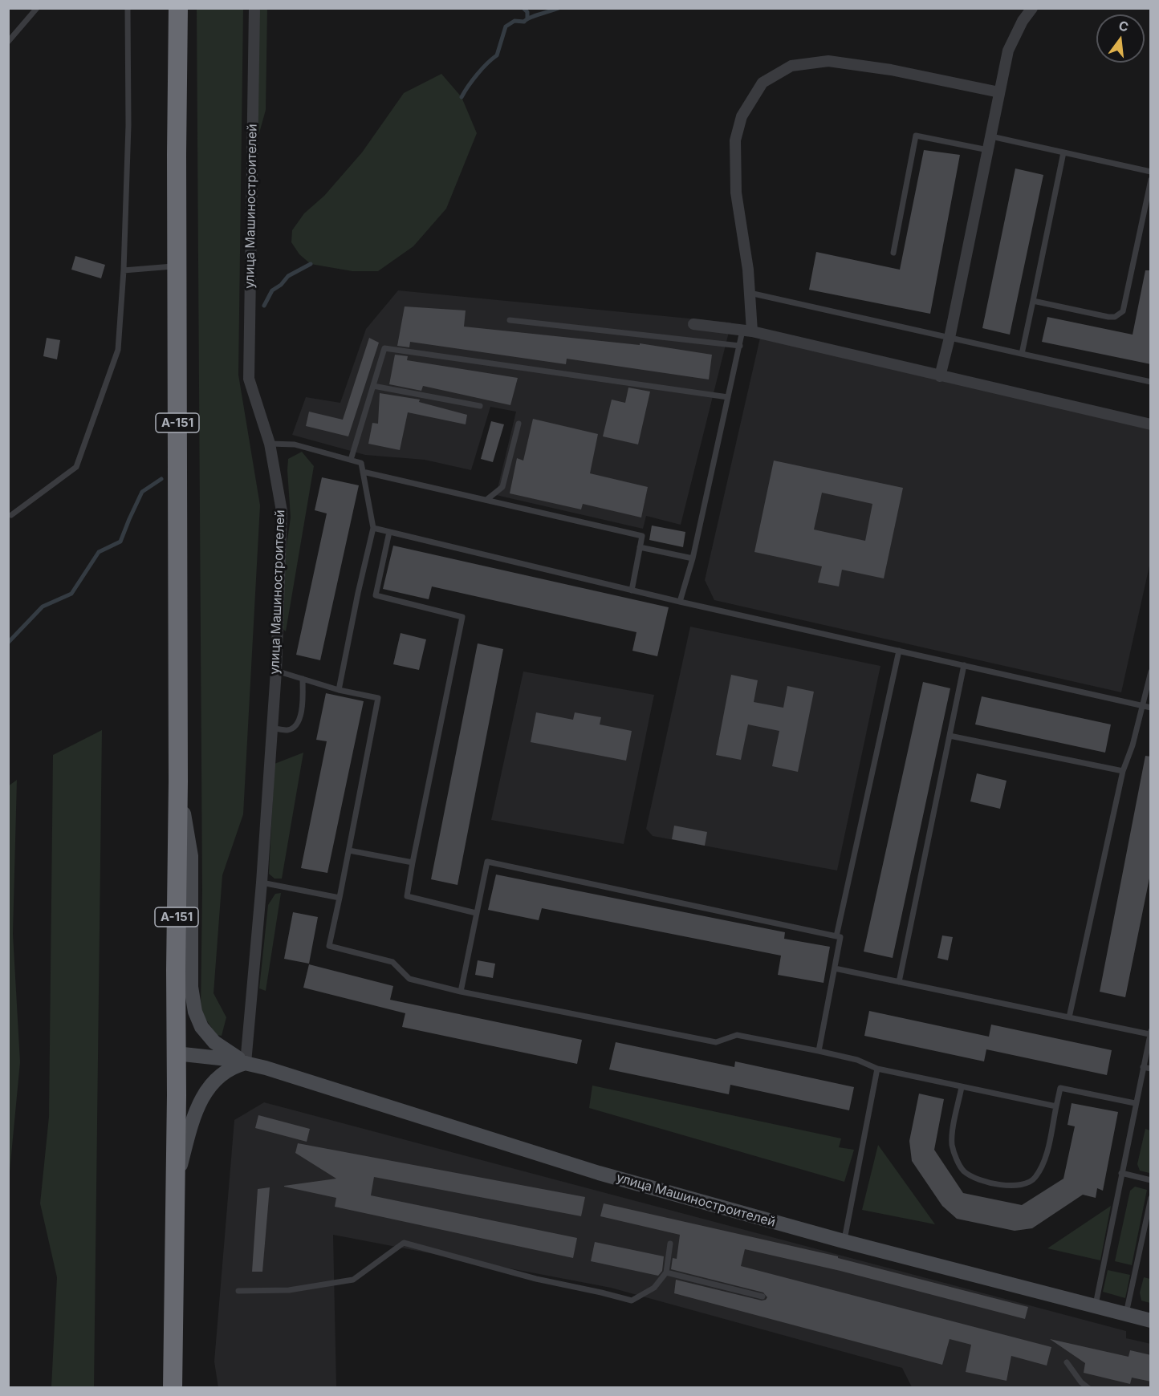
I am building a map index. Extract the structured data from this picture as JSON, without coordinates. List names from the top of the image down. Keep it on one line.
{"streets":{"highway":["А-151"],"main road":["улица Машиностроителей"]},"crossings":[["улица Машиностроителей","А-151"]],"north":"top"}
